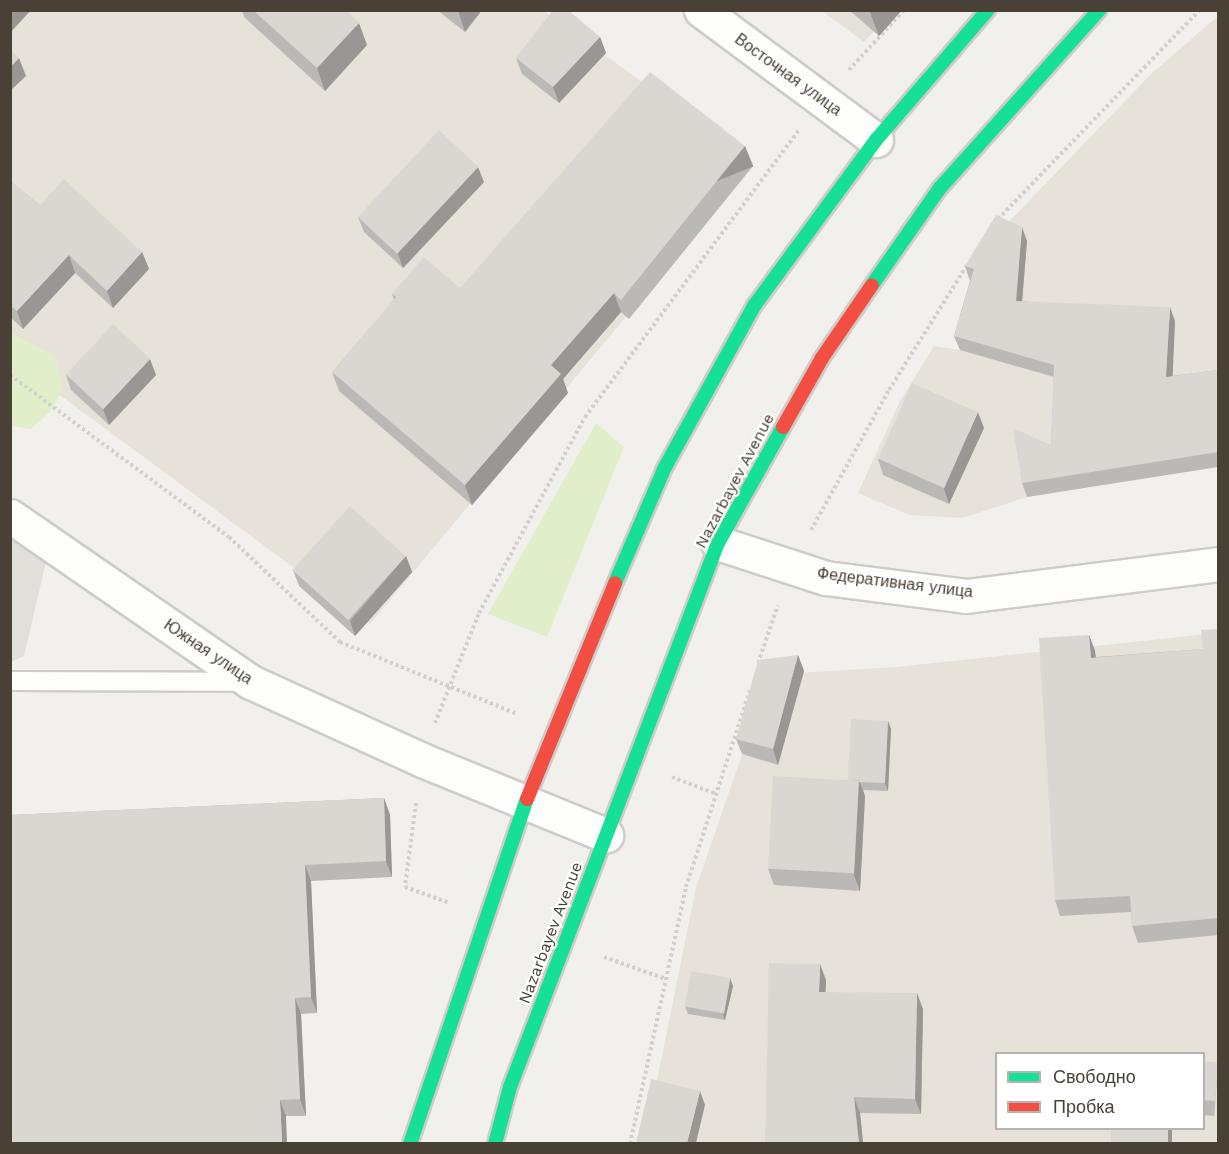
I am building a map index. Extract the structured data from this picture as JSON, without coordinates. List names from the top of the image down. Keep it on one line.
{"streets":{"main road":["Nazarbayev Avenue"],"street":["Восточная улица","Федеративная улица","Южная улица"]},"crossings":[["Nazarbayev Avenue","Федеративная улица"],["Nazarbayev Avenue","Южная улица"]],"legend":["Свободно","Пробка"]}
